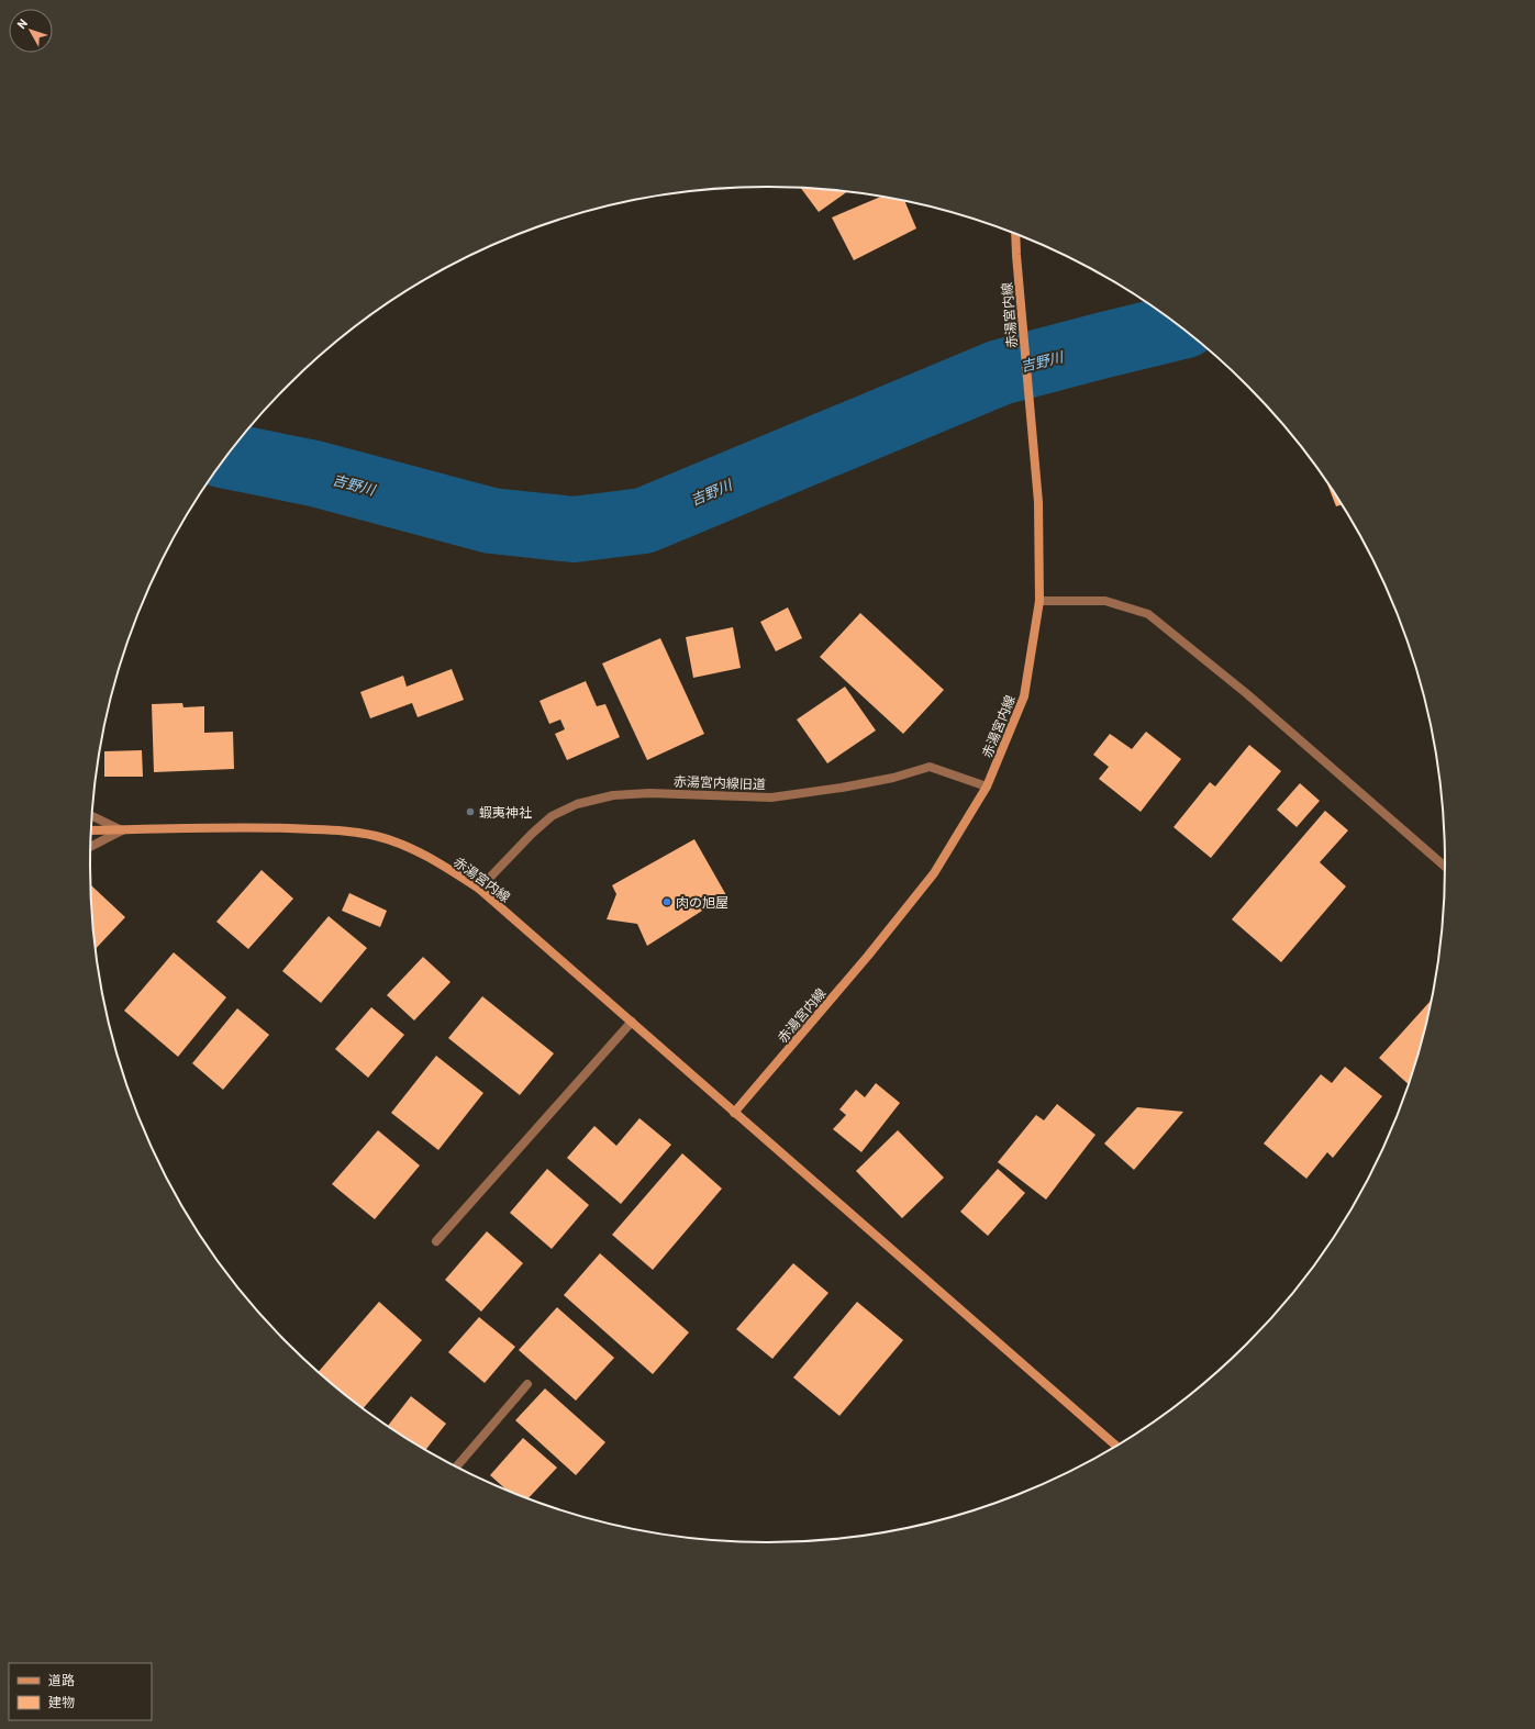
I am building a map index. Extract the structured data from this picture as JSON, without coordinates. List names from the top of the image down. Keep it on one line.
{"streets":{"main road":["赤湯宮内線"],"street":["赤湯宮内線旧道"]},"crossings":[["赤湯宮内線","赤湯宮内線旧道"]],"water":["吉野川"],"places":["蝦夷神社","肉の旭屋"],"legend":["道路","建物"],"north":"top left"}
